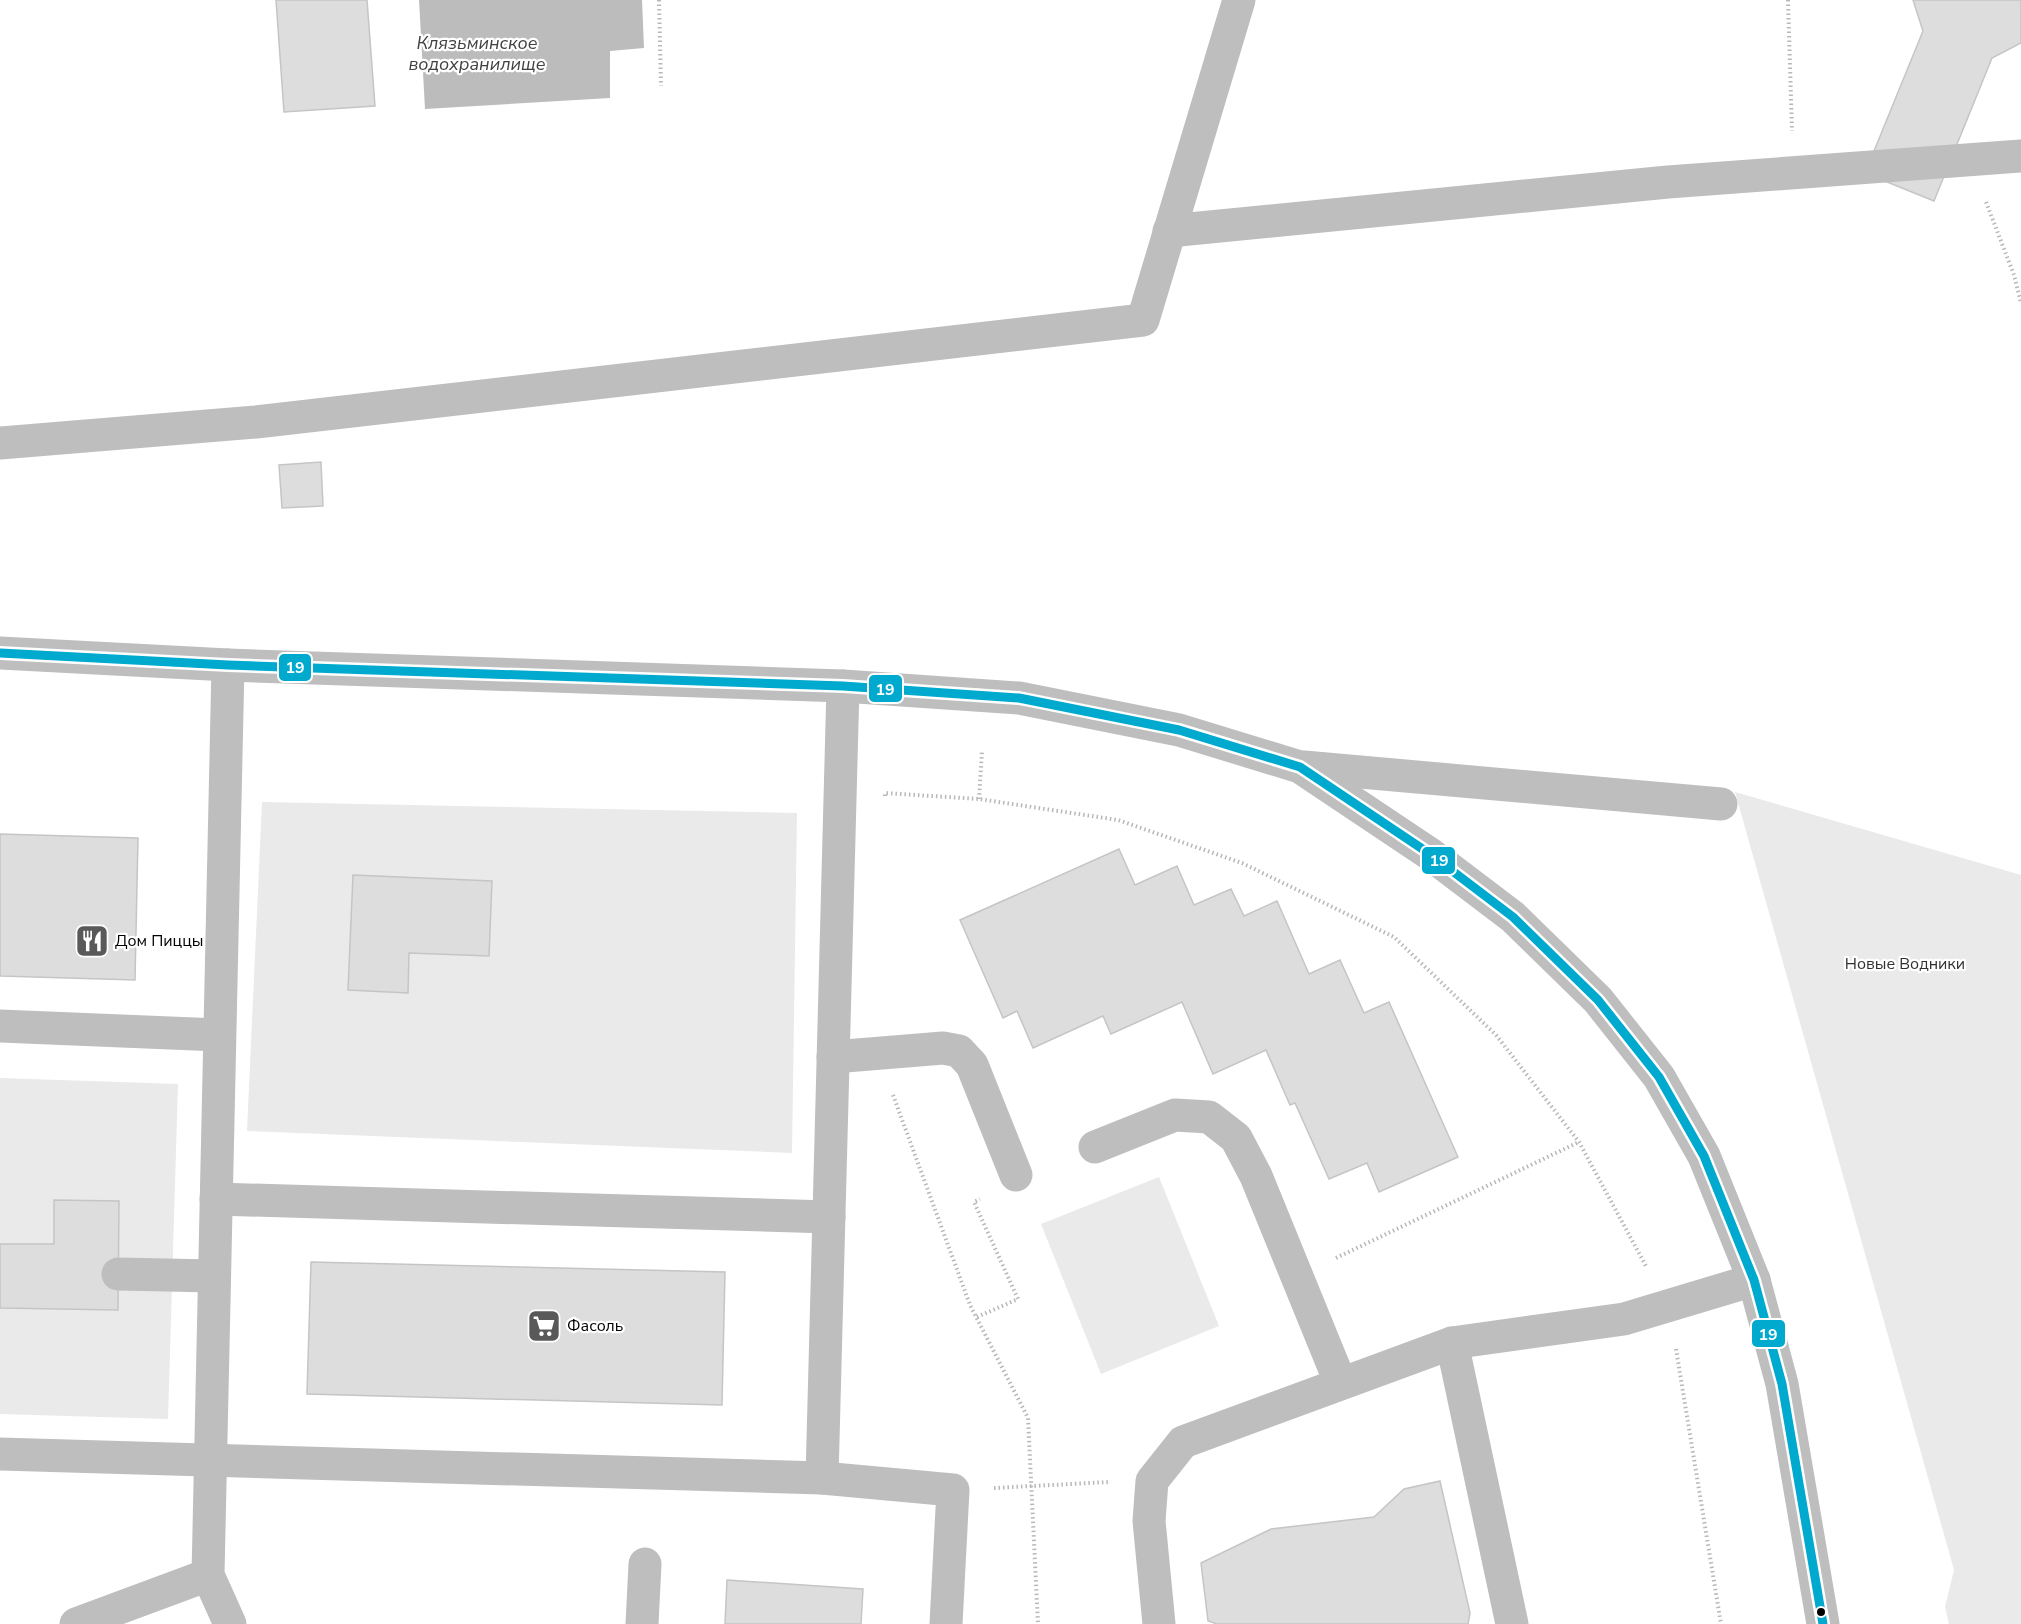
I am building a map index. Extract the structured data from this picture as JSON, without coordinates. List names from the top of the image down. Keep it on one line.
{"water":["Клязьминское водохранилище"],"parks":["Новые Водники"],"places":{"restaurant":["Дом Пиццы"],"supermarket":["Фасоль"]},"lines":["transit line 19"]}
